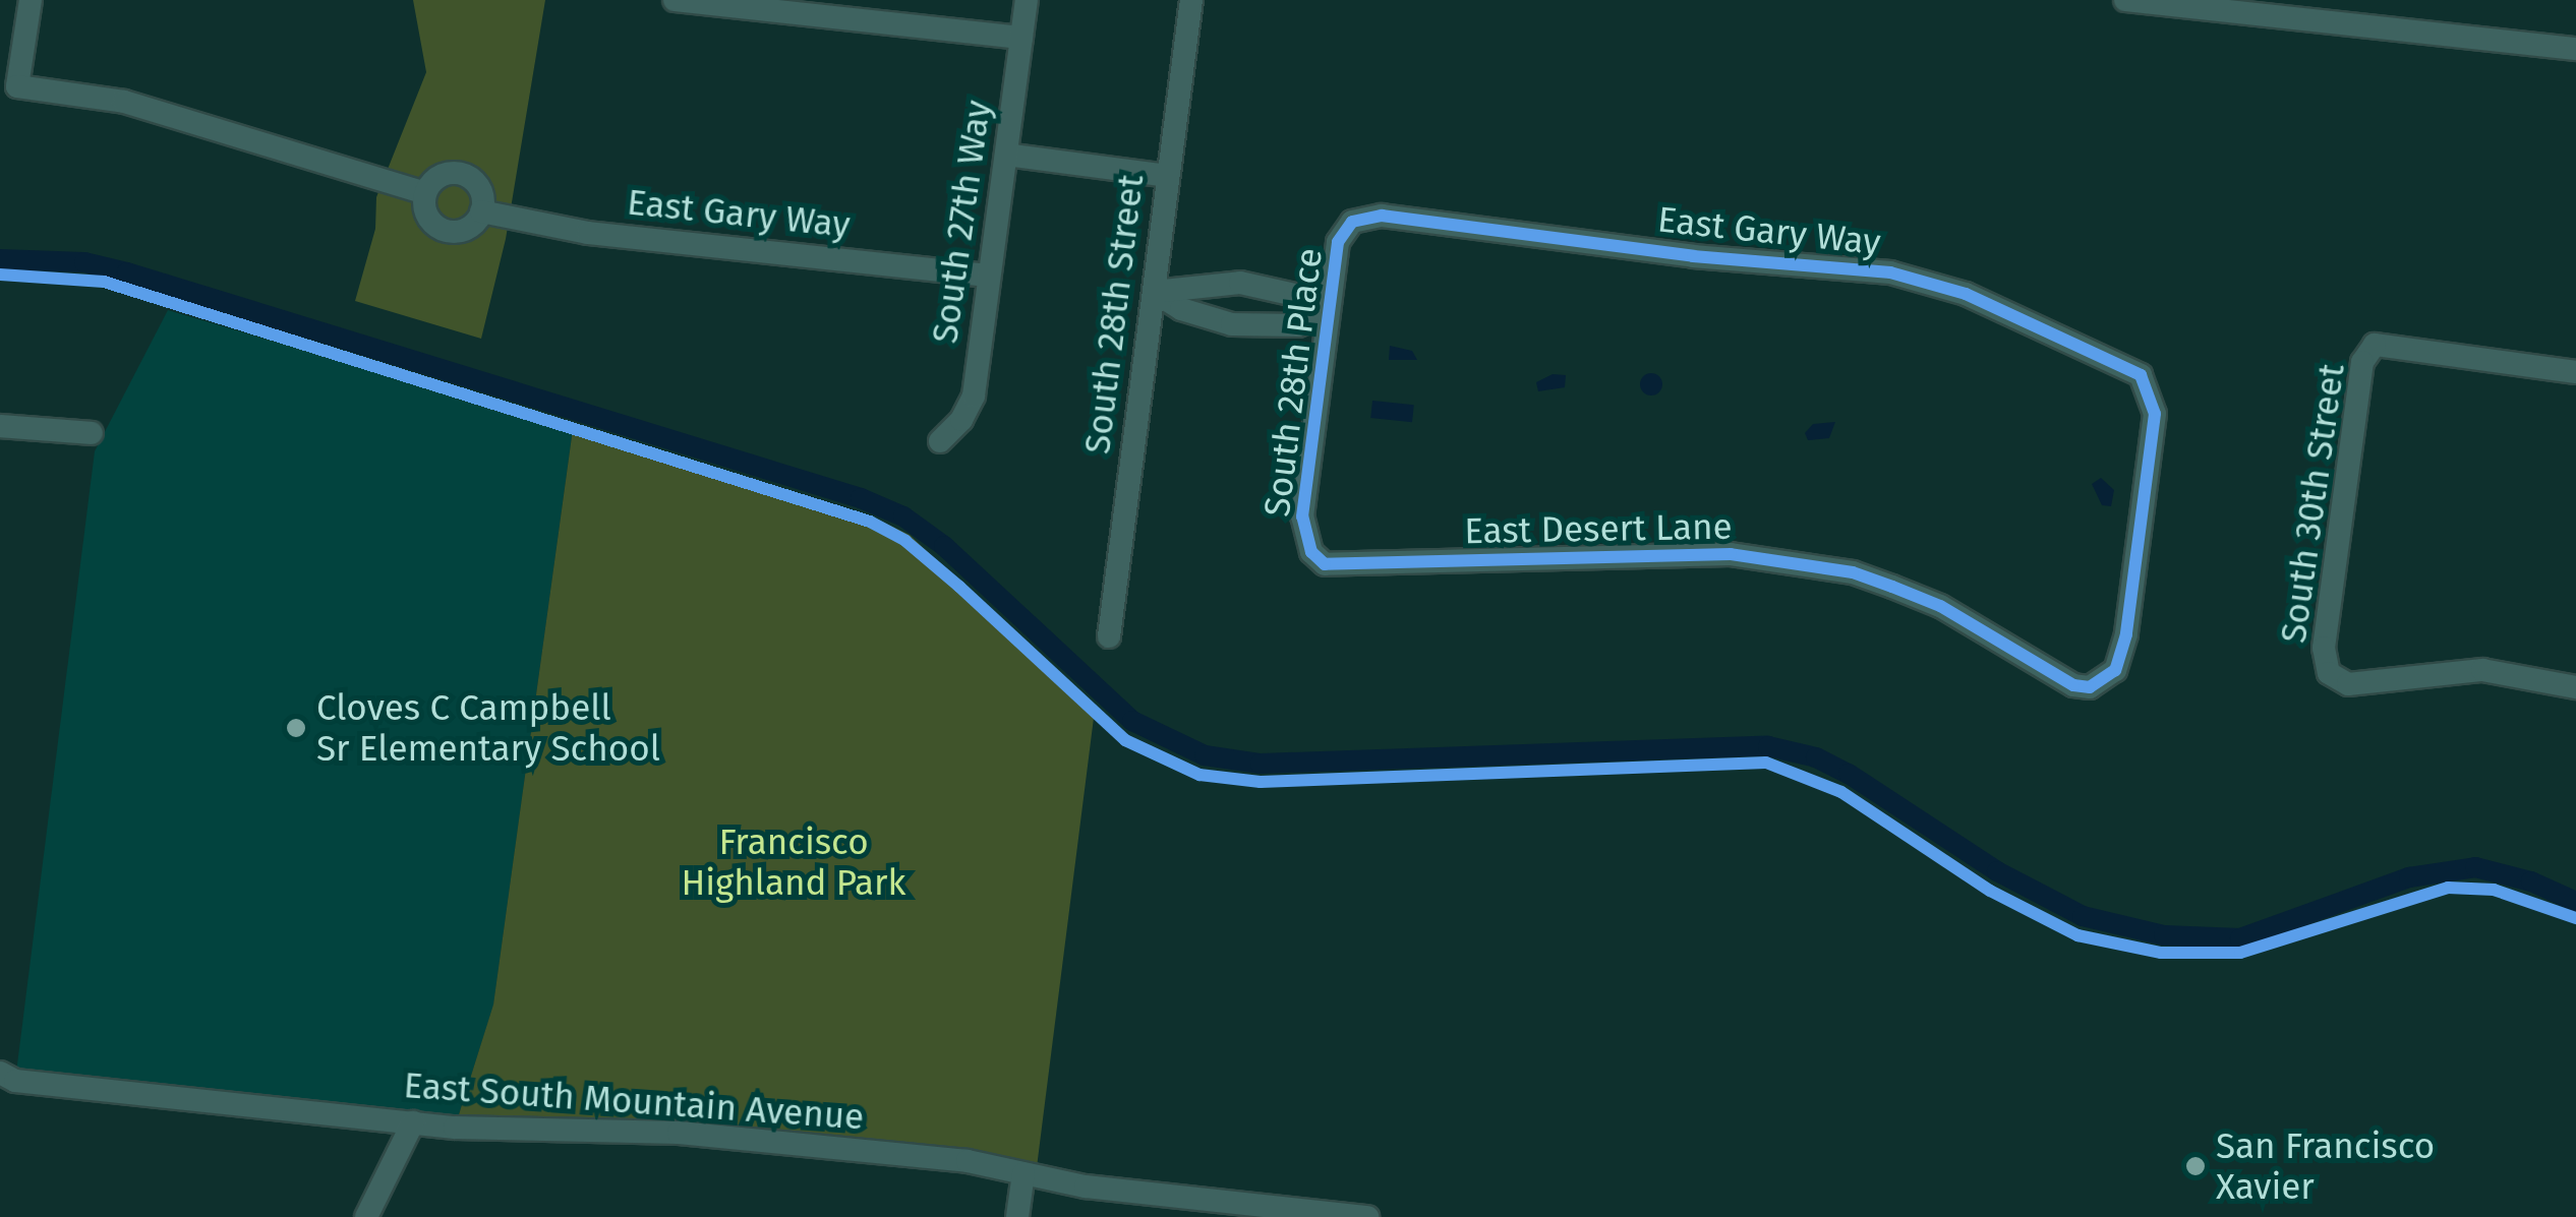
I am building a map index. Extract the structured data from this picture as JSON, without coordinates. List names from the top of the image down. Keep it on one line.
{"streets":{"street":["East Gary Way","South 27th Way","South 28th Street","South 28th Place","South 30th Street","East Desert Lane","East South Mountain Avenue"]},"crossings":[["East Gary Way","South 27th Way"],["East Gary Way","South 28th Place"],["East Gary Way","East Desert Lane"],["South 28th Place","East Desert Lane"]],"parks":["Francisco Highland Park"],"places":["Cloves C Campbell Sr Elementary School","San Francisco Xavier"]}
